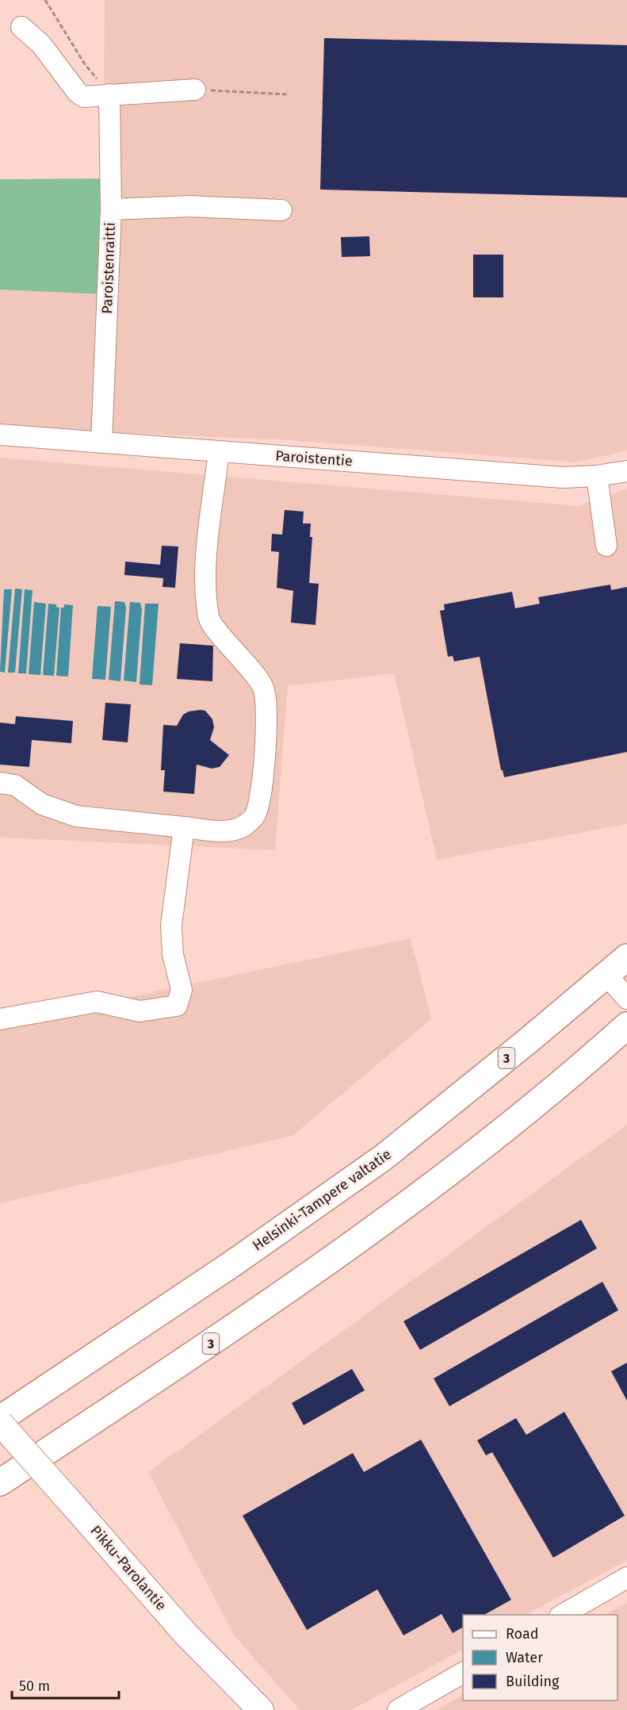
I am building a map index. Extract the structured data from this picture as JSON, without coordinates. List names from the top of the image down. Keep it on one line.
{"streets":{"highway":["3","Helsinki-Tampere valtatie"],"main road":["Pikku-Parolantie"],"street":["Paroistenraitti","Paroistentie"]},"crossings":[["Paroistenraitti","Paroistentie"],["Helsinki-Tampere valtatie","Pikku-Parolantie"]],"legend":["Road","Water","Building"],"scale_bar":"50 m"}
